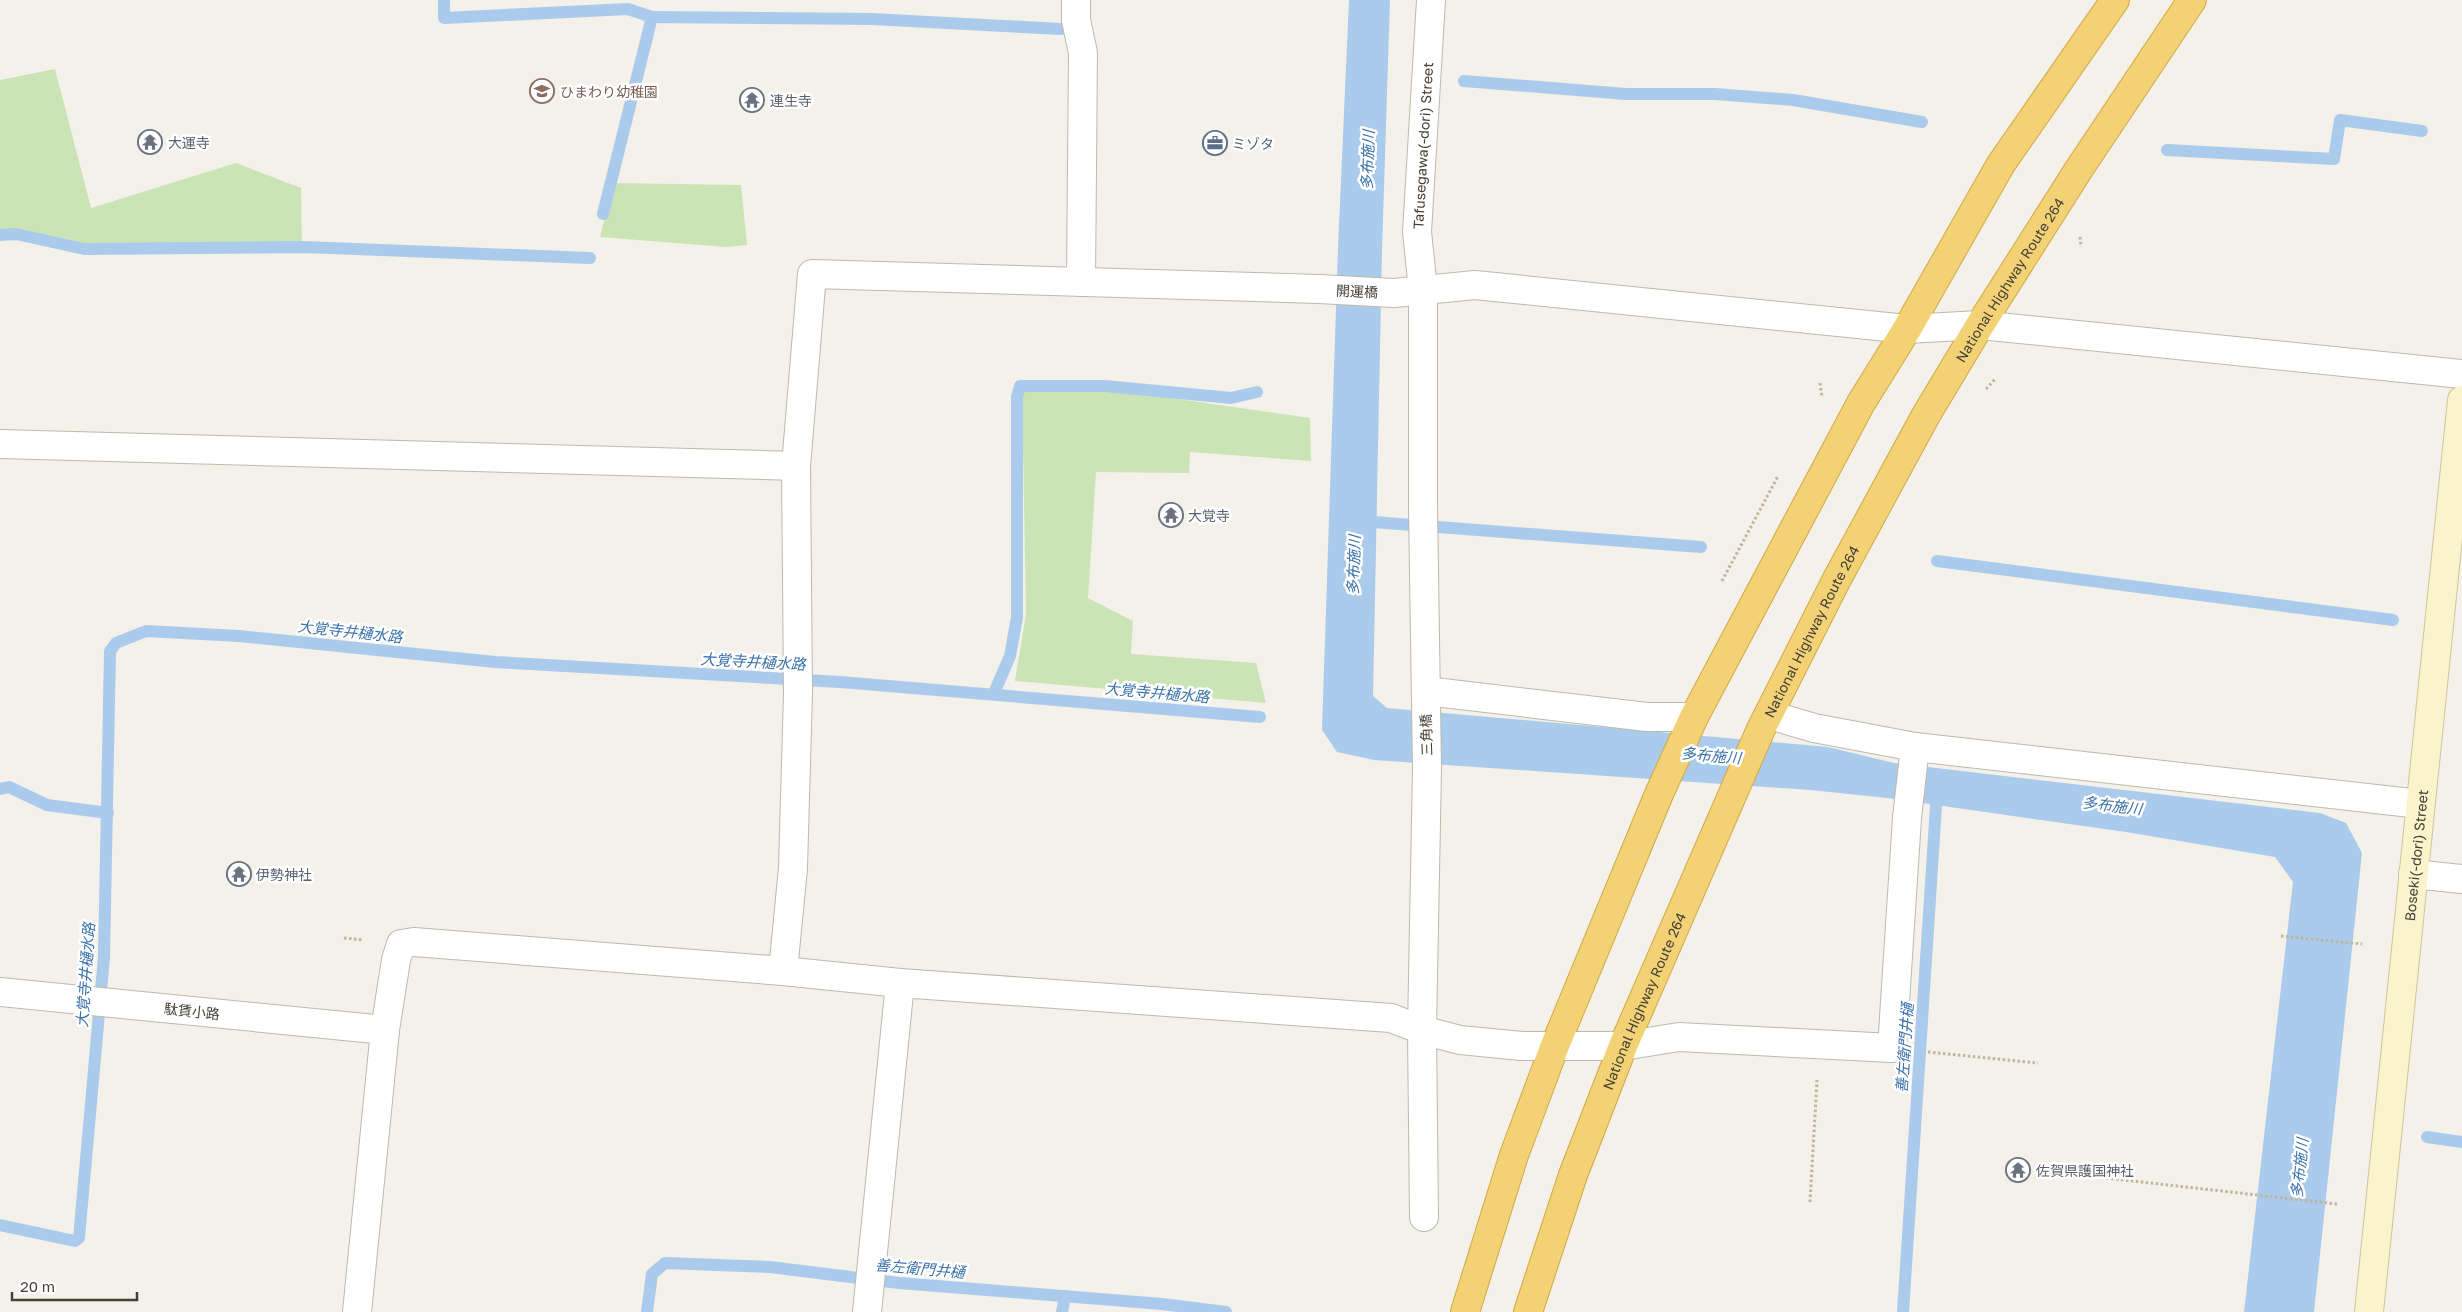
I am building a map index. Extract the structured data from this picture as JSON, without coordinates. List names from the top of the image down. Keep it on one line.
{"streets":{"highway":["National Highway Route 264"],"street":["Tafusegawa(-dori) Street","開運橋","三角橋","Boseki(-dori) Street","駄賃小路"]},"crossings":[["Tafusegawa(-dori) Street","開運橋"],["Tafusegawa(-dori) Street","三角橋"],["National Highway Route 264","開運橋"]],"water":["多布施川","大覚寺井樋水路","善左衛門井樋"],"places":{"school or university":["ひまわり幼稚園"],"temple":["連生寺","大運寺","大覚寺","伊勢神社","佐賀県護国神社"],"office":["ミゾタ"]},"scale_bar":"20 m"}
